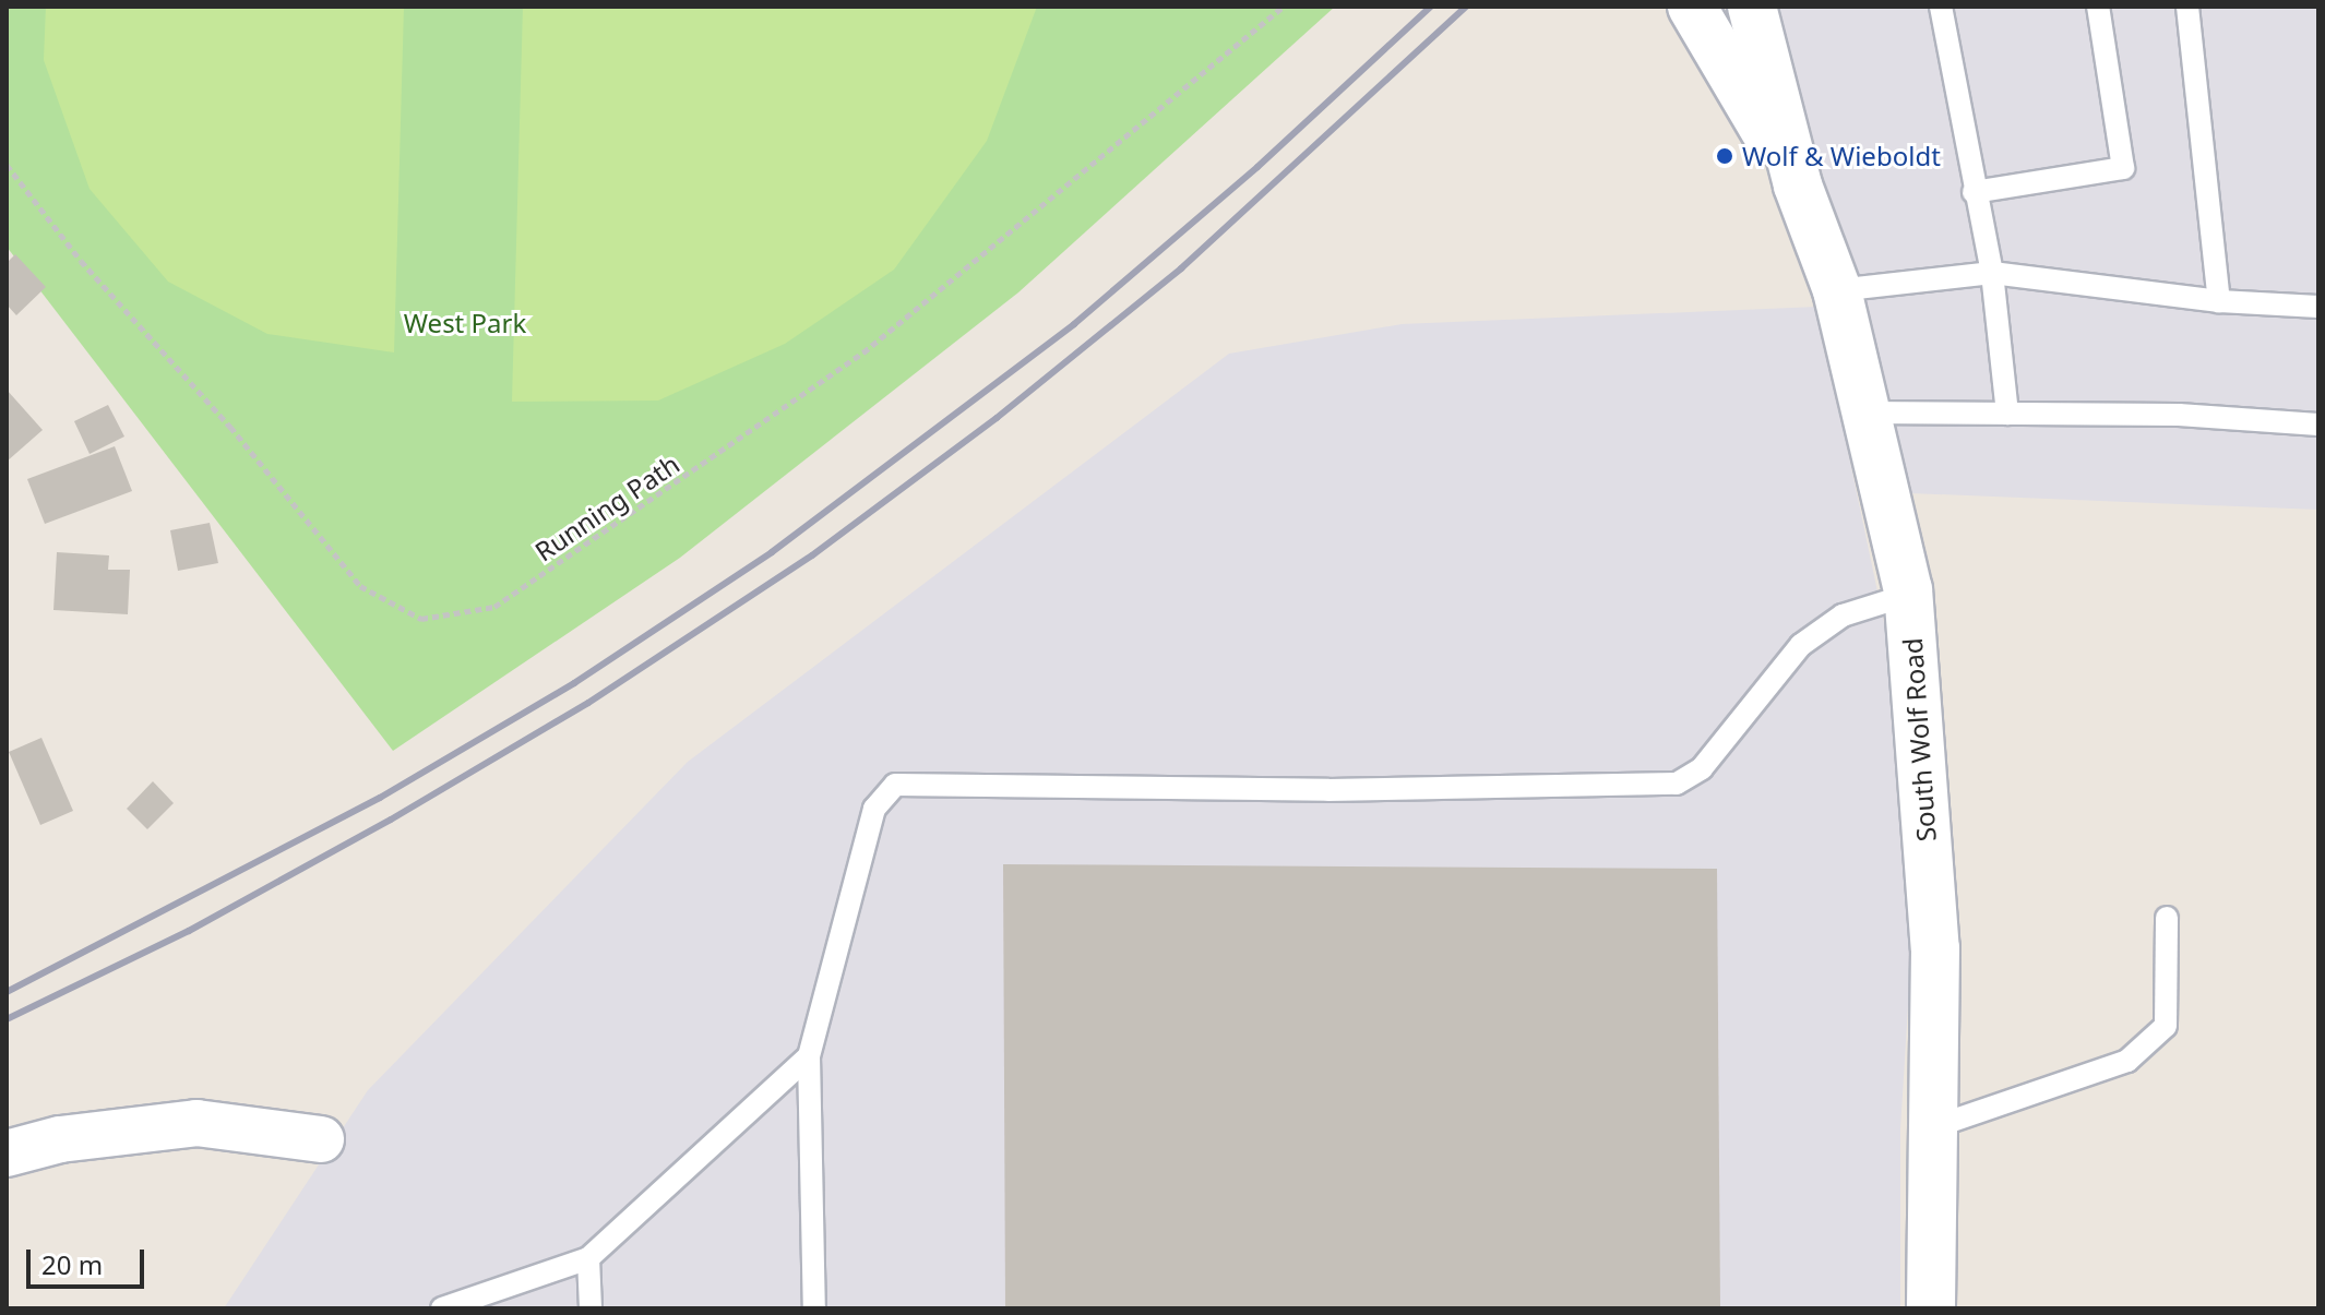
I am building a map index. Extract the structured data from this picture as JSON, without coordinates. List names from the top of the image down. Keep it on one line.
{"streets":{"main road":["South Wolf Road"],"path":["Running Path"]},"parks":["West Park"],"places":["Wolf & Wieboldt"],"scale_bar":"20 m"}
